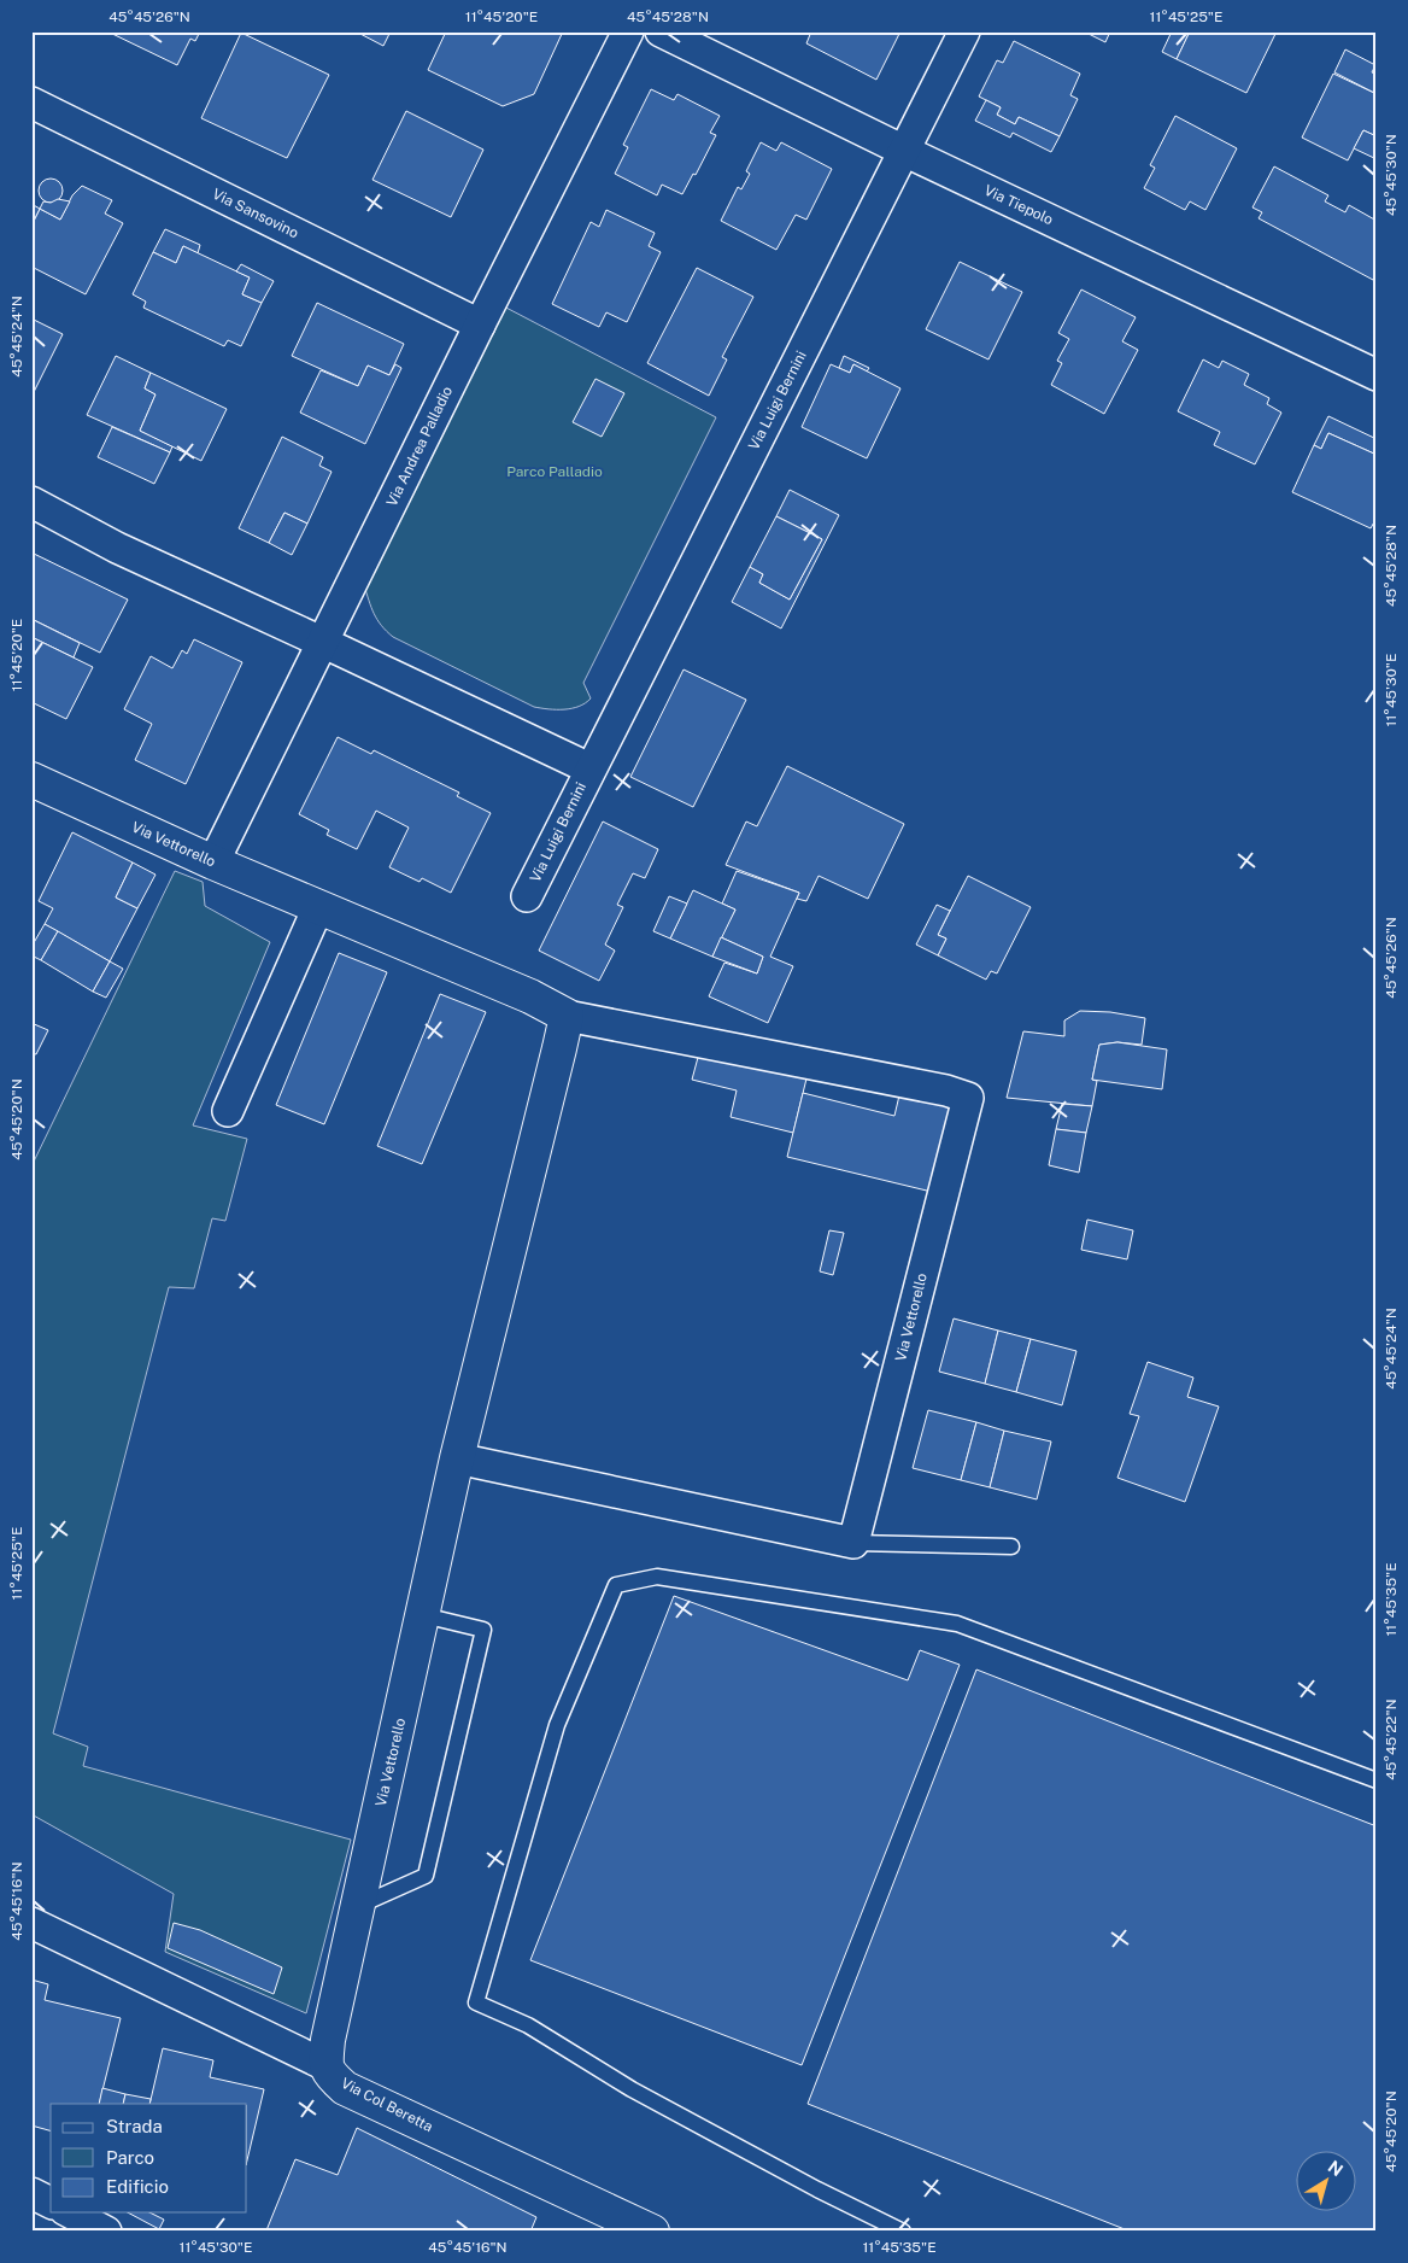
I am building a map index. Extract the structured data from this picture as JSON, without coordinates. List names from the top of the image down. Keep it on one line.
{"streets":{"street":["Via Tiepolo","Via Sansovino","Via Luigi Bernini","Via Andrea Palladio","Via Vettorello","Via Col Beretta"]},"crossings":[["Via Tiepolo","Via Luigi Bernini"],["Via Sansovino","Via Andrea Palladio"],["Via Luigi Bernini","Via Andrea Palladio"],["Via Andrea Palladio","Via Vettorello"],["Via Vettorello","Via Col Beretta"]],"parks":["Parco Palladio"],"legend":["Strada","Parco","Edificio"],"north":"top right","coordinates":["45°45'26\"N","11°45'20\"E","45°45'28\"N","11°45'25\"E","45°45'30\"N","45°45'24\"N","11°45'30\"E","45°45'20\"N","11°45'35\"E","45°45'22\"N","45°45'16\"N"]}
